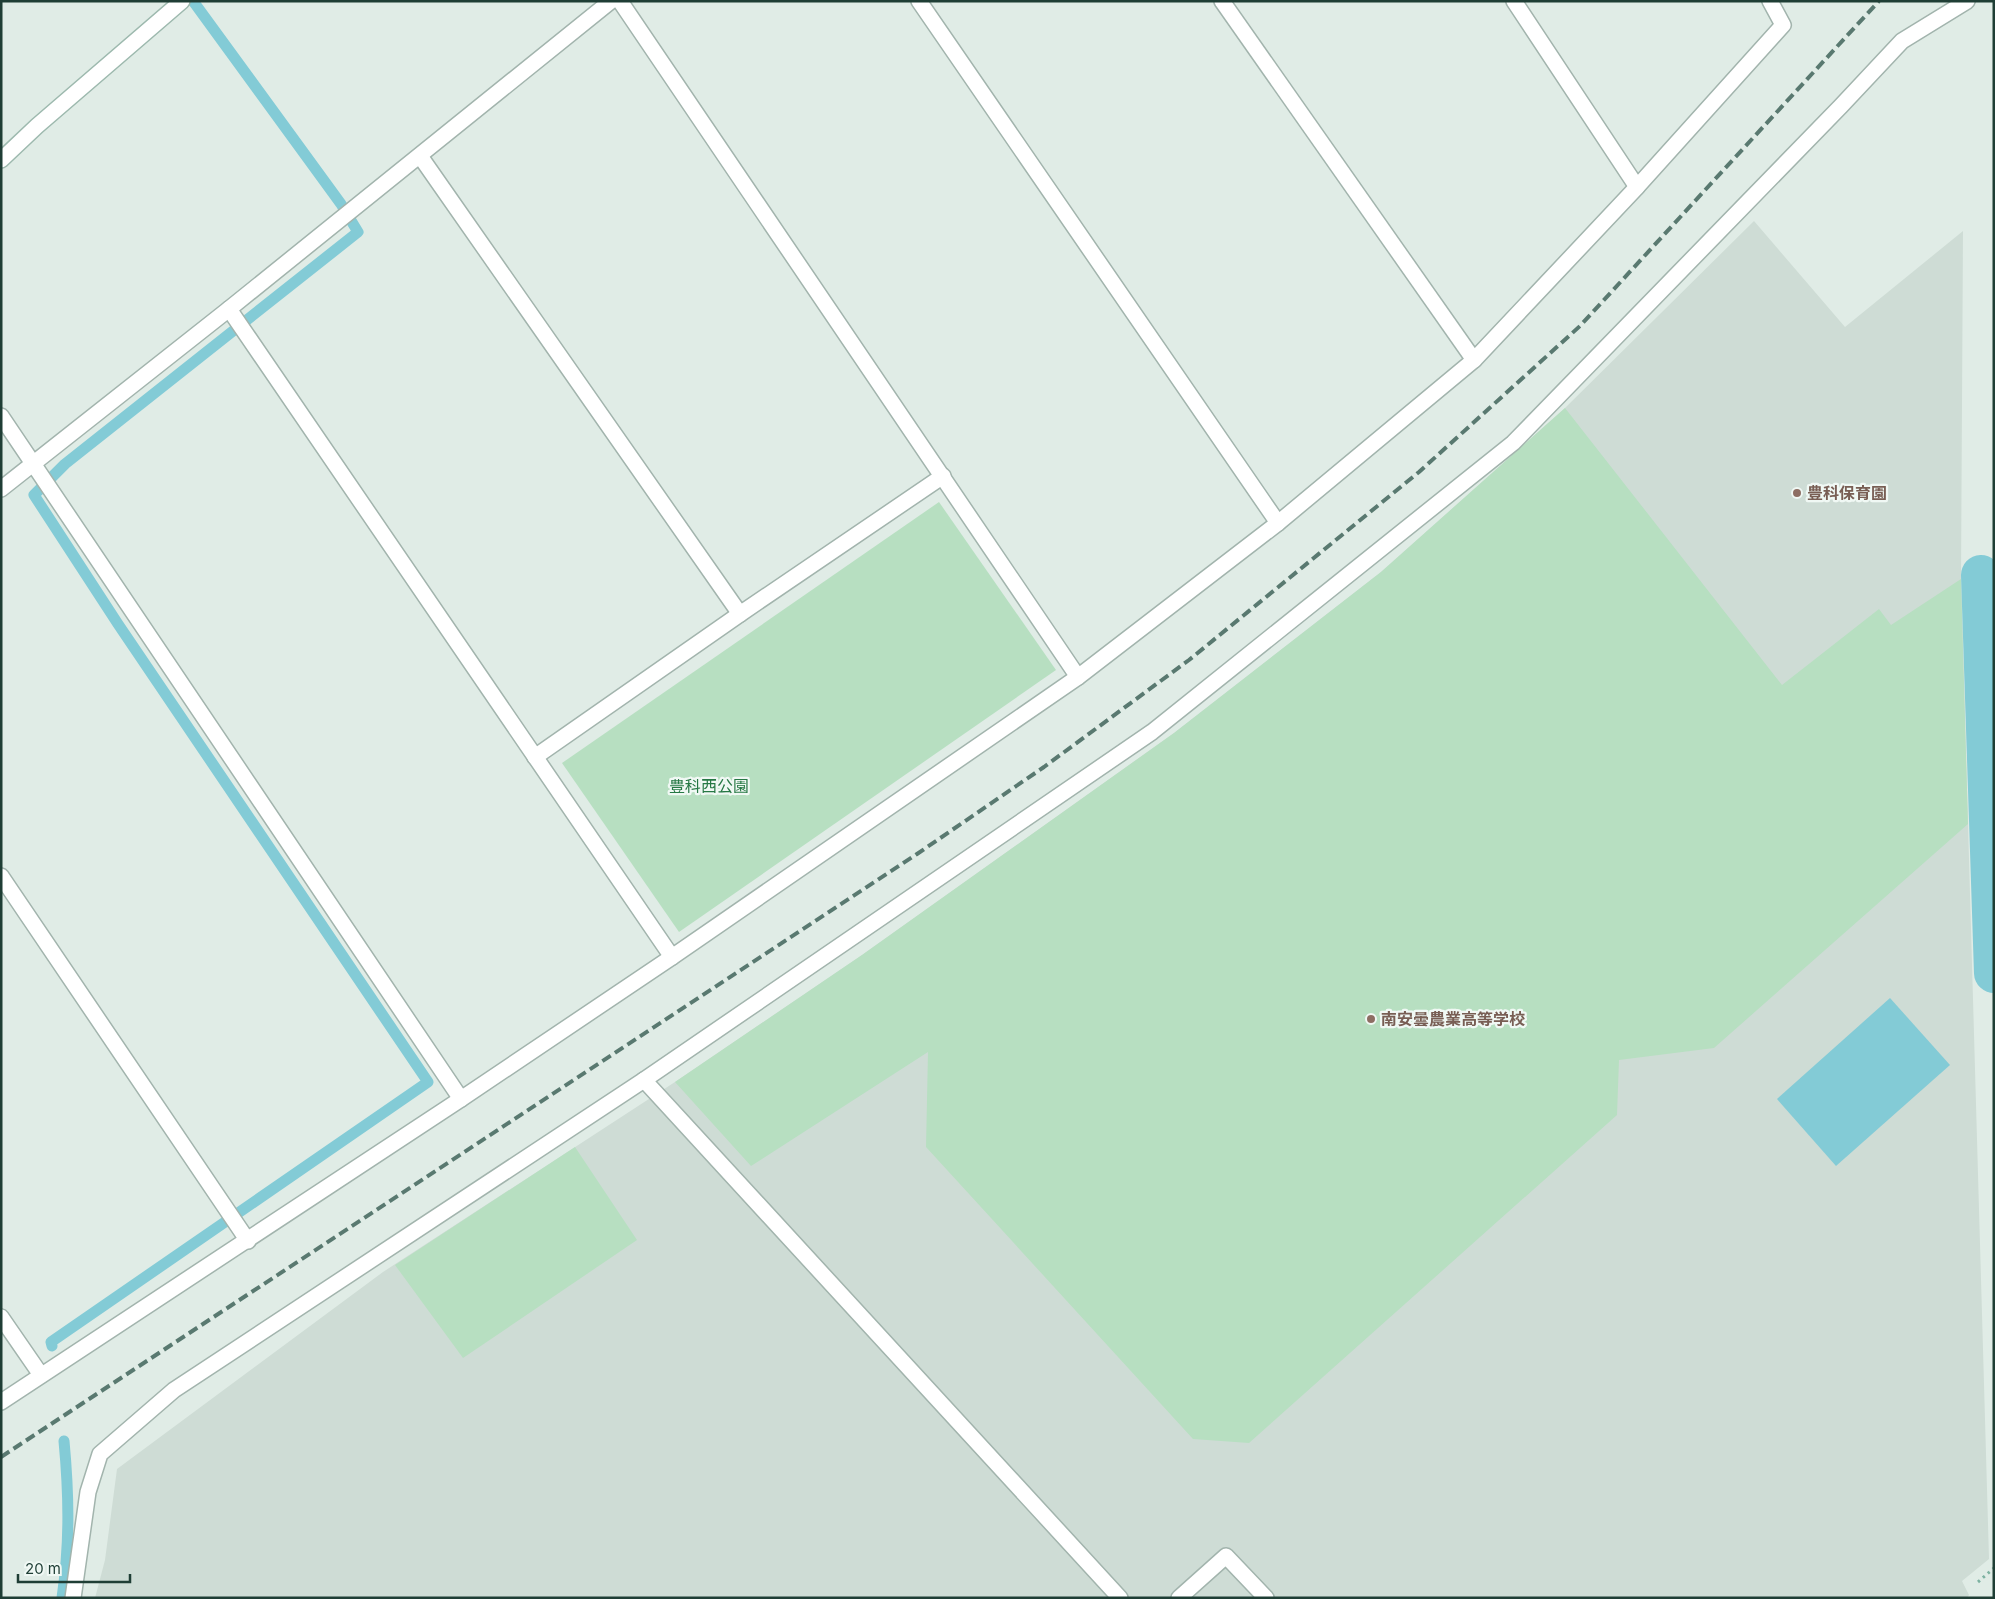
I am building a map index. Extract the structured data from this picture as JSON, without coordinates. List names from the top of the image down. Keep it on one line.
{"parks":["豊科西公園"],"places":["豊科保育園","南安曇農業高等学校"],"scale_bar":"20 m"}
